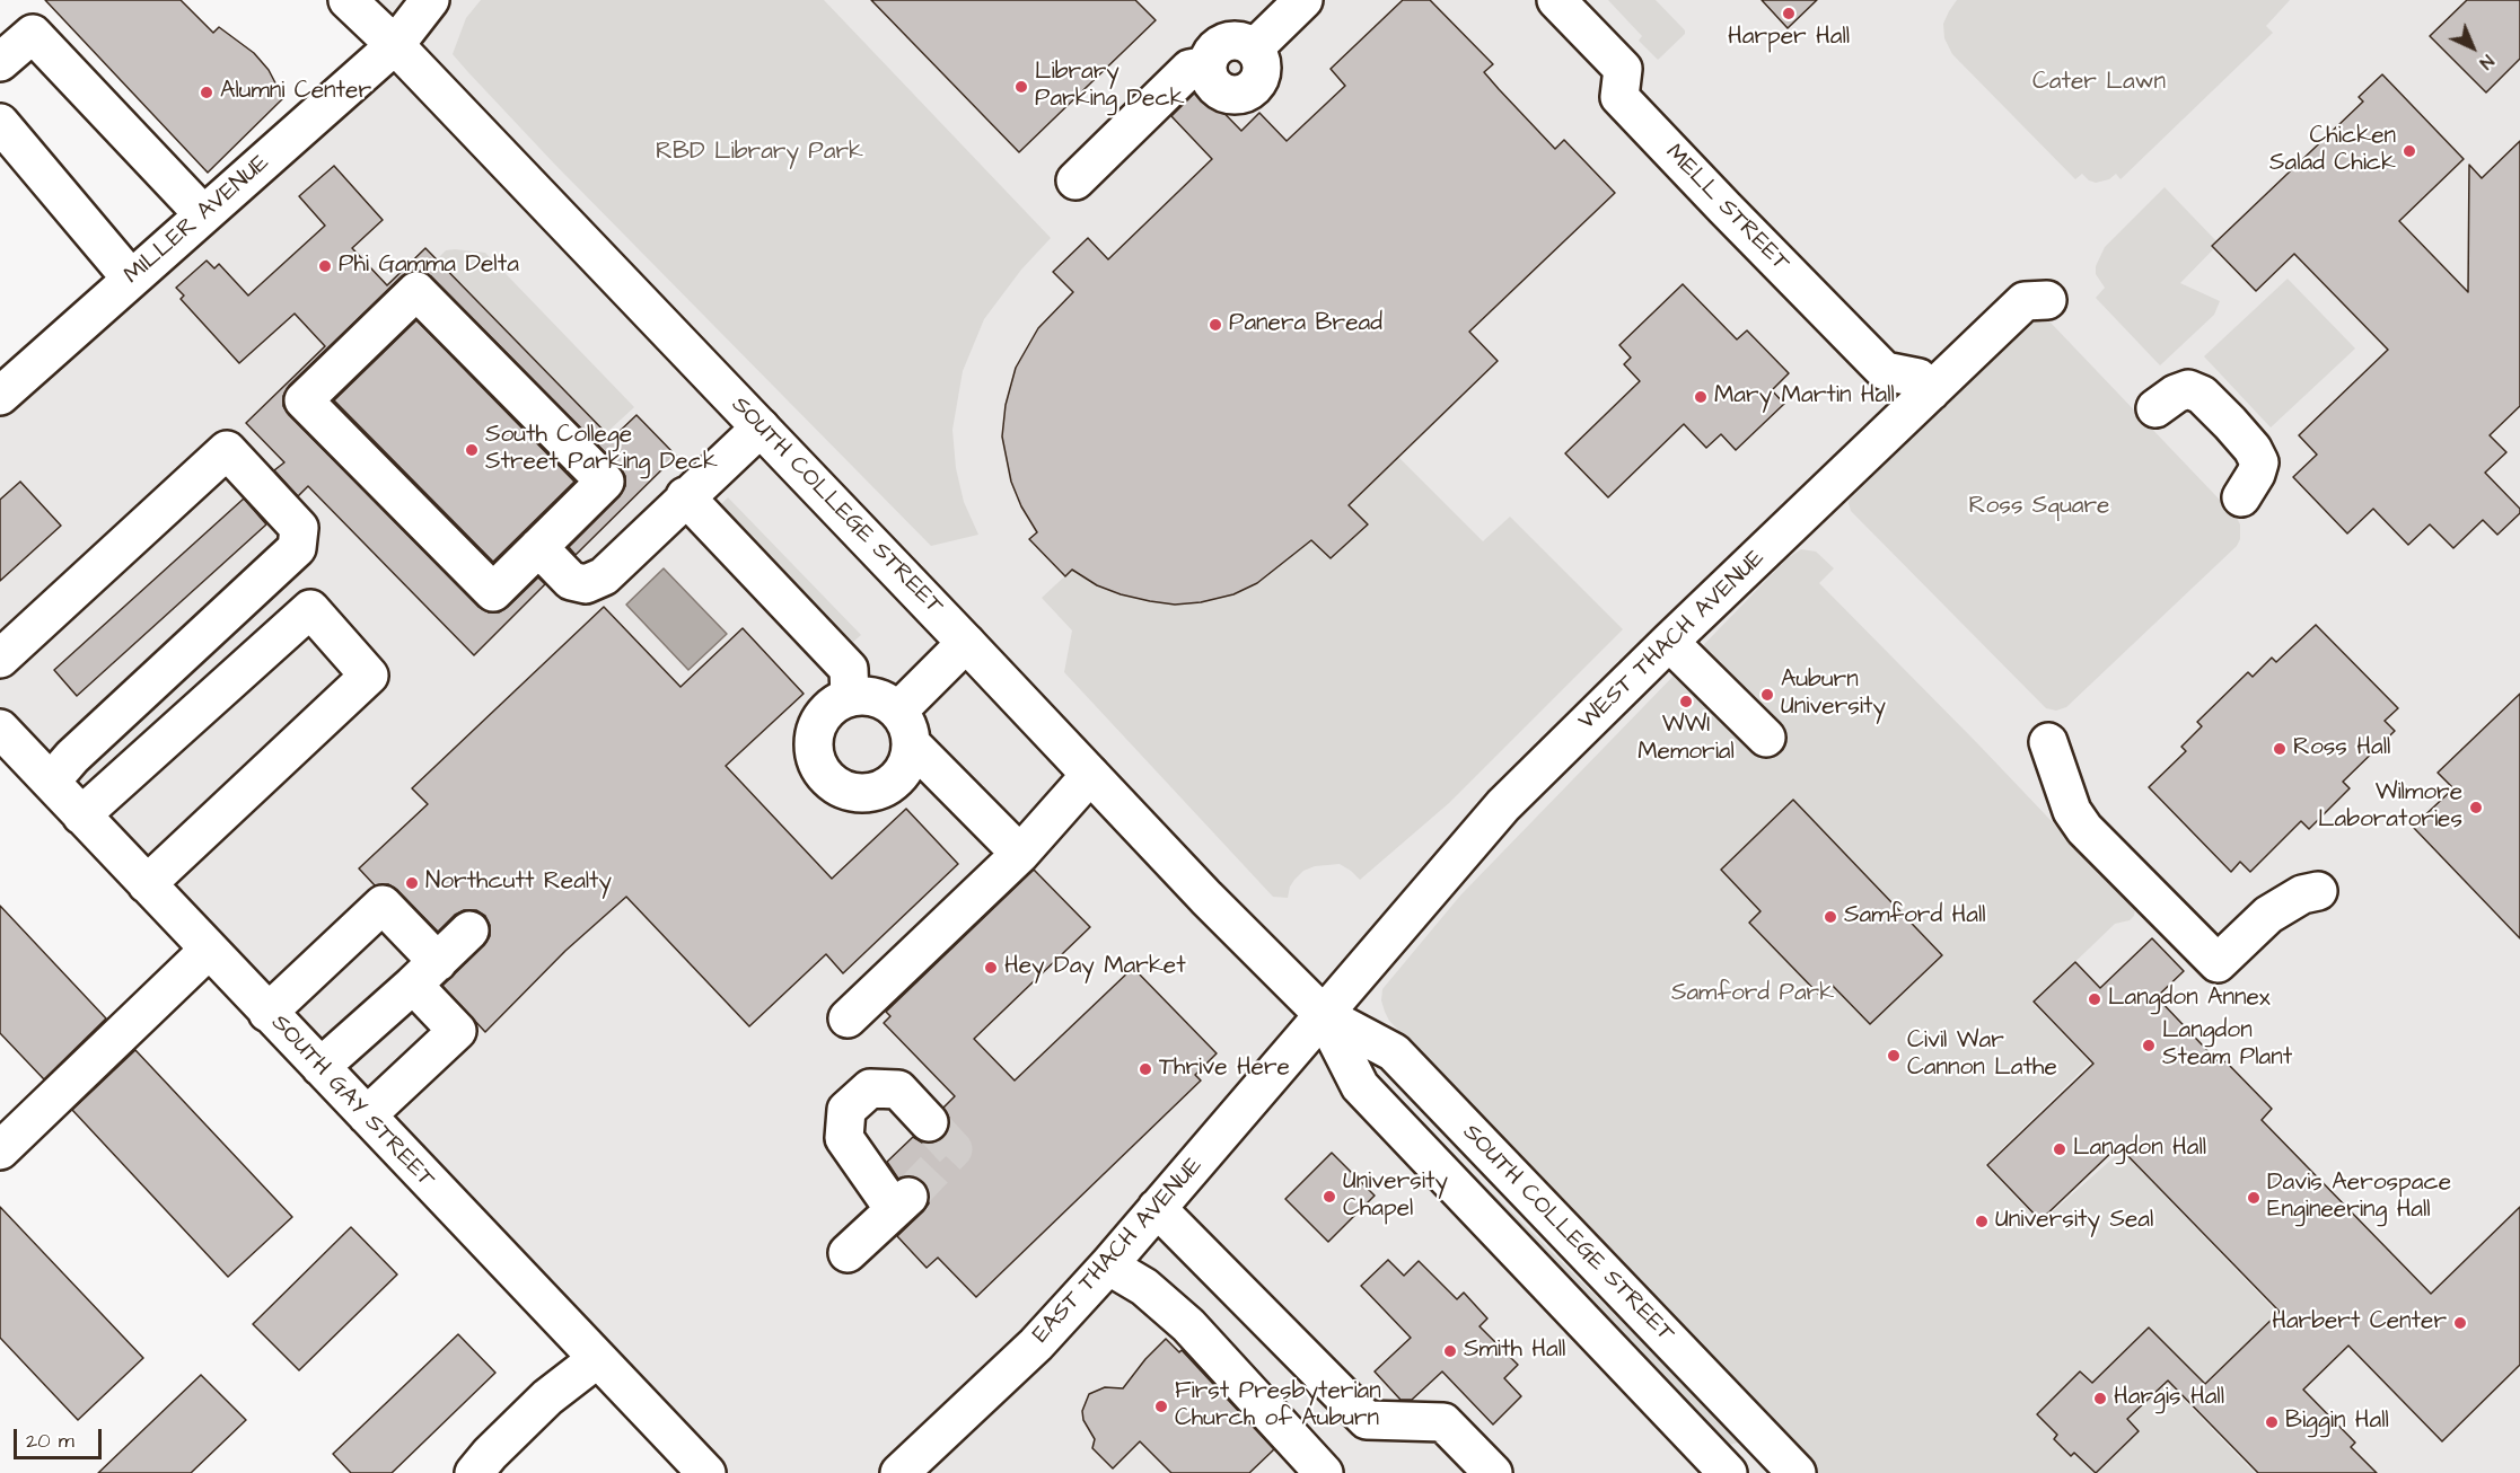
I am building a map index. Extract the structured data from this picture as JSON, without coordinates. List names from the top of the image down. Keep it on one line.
{"streets":{"street":["MELL STREET","MILLER AVENUE","SOUTH COLLEGE STREET","WEST THACH AVENUE","SOUTH GAY STREET","EAST THACH AVENUE"]},"crossings":[["MELL STREET","WEST THACH AVENUE"],["MILLER AVENUE","SOUTH COLLEGE STREET"],["SOUTH COLLEGE STREET","WEST THACH AVENUE"],["SOUTH COLLEGE STREET","EAST THACH AVENUE"],["WEST THACH AVENUE","EAST THACH AVENUE"]],"parks":["Cater Lawn","RBD Library Park","Ross Square","Samford Park"],"places":["Harper Hall","Library Parking Deck","Alumni Center","Chicken Salad Chick","Phi Gamma Delta","Panera Bread","Mary Martin Hall","South College Street Parking Deck","Auburn University","WWI Memorial","Ross Hall","Wilmore Laboratories","Northcutt Realty","Samford Hall","Hey Day Market","Langdon Annex","Langdon Steam Plant","Civil War Cannon Lathe","Thrive Here","Langdon Hall","University Chapel","Davis Aerospace Engineering Hall","University Seal","Harbert Center","Smith Hall","Hargis Hall","First Presbyterian Church of Auburn","Biggin Hall"],"scale_bar":"20 m","north":"bottom right"}
